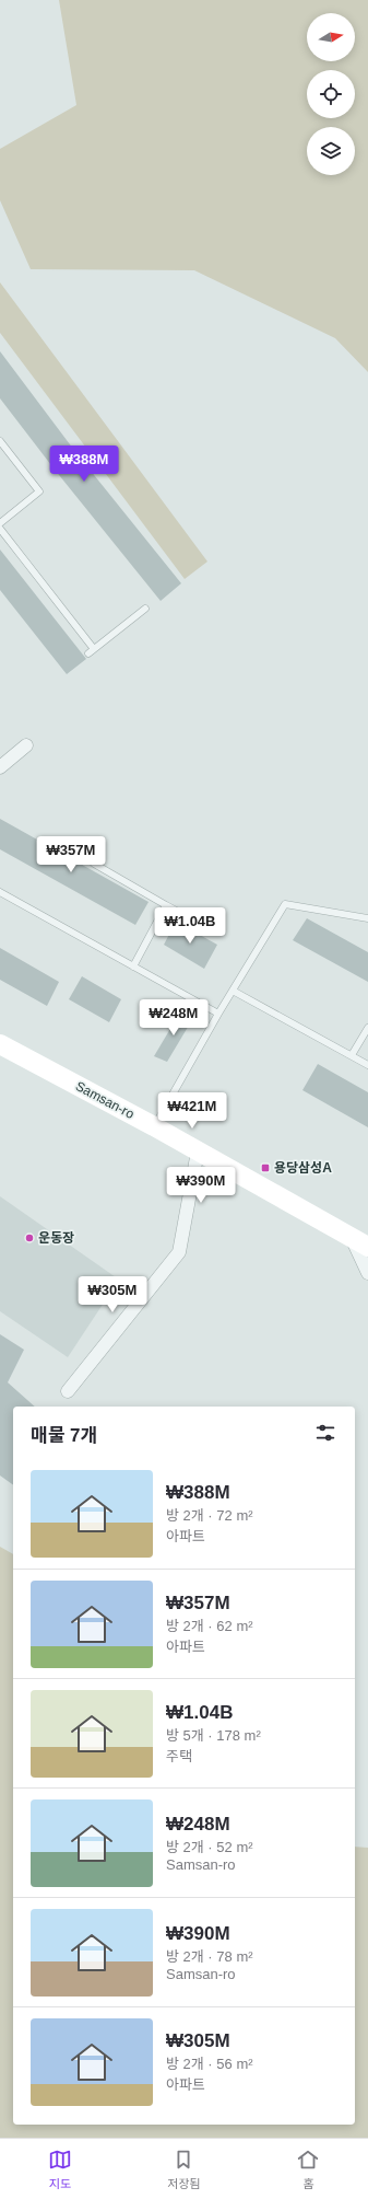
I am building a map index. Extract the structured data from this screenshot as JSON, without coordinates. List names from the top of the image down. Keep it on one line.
{"streets":{"main road":["Samsan-ro"]},"places":{"transit":["용당삼성A"],"other":["운동장"]},"north":"right","page":{"price":["₩388M","₩357M","₩1.04B","₩248M","₩421M","₩390M","₩305M"],"heading":"매물 7개","list":[{"name":"₩388M","note":"방 2개 · 72 m² · 아파트"},{"name":"₩357M","note":"방 2개 · 62 m² · 아파트"},{"name":"₩1.04B","note":"방 5개 · 178 m² · 주택"},{"name":"₩248M","note":"방 2개 · 52 m² · Samsan-ro"},{"name":"₩390M","note":"방 2개 · 78 m² · Samsan-ro"},{"name":"₩305M","note":"방 2개 · 56 m² · 아파트"}],"tabs":["지도","저장됨","홈"]}}
